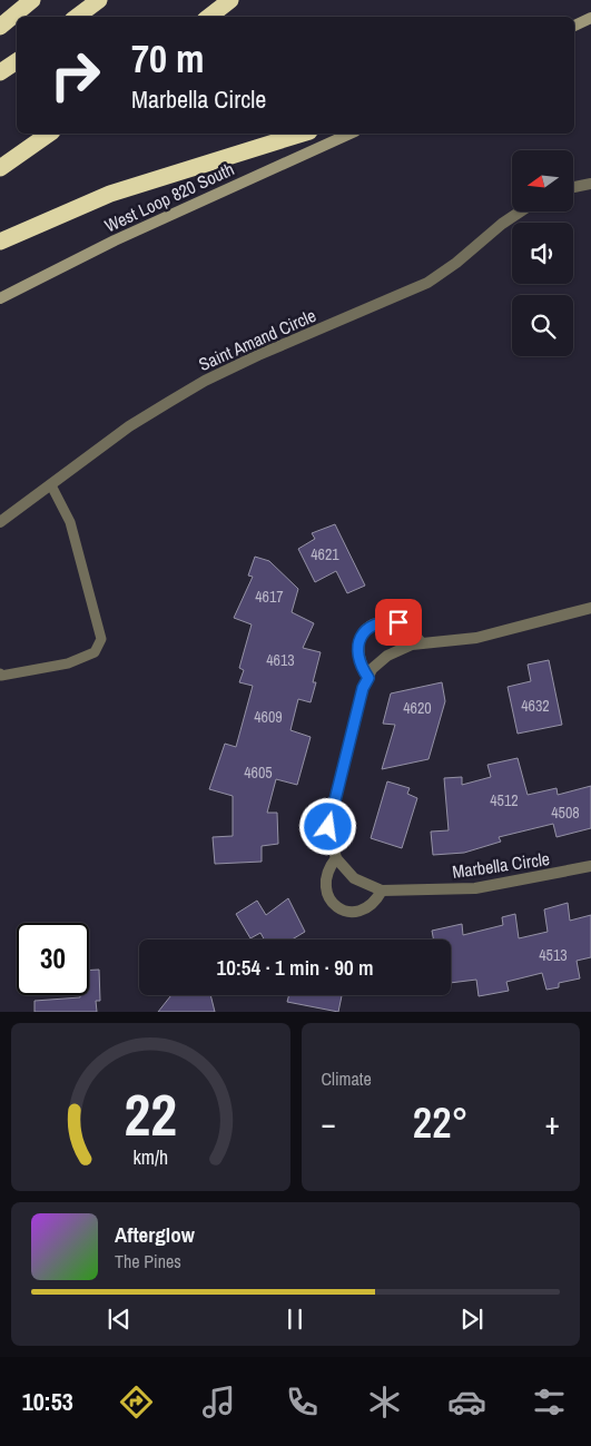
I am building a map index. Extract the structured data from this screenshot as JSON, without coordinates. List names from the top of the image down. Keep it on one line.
{"streets":{"main road":["West Loop 820 South"],"street":["Saint Amand Circle","Marbella Circle"]},"house_numbers":["4621","4617","4613","4632","4620","4609","4605","4512","4508","4513"],"north":"left","page":{"turn":["70 m","Marbella Circle"],"limit":"30","trip":"10:54 · 1 min · 90 m","tile":"Climate","heat":["−","22°","+"],"song":["Afterglow","The Pines"],"tabs":"10:53","gauge":["22","km/h"]}}
